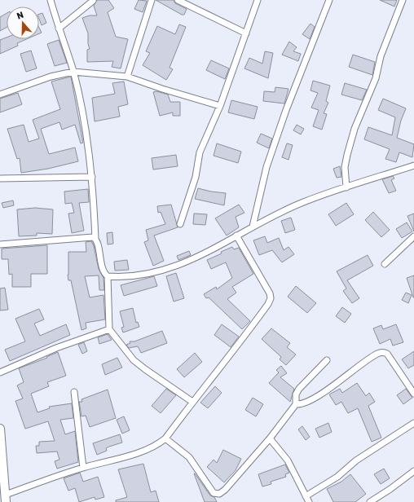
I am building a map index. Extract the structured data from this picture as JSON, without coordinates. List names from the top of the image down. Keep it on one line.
{"north":"top"}
